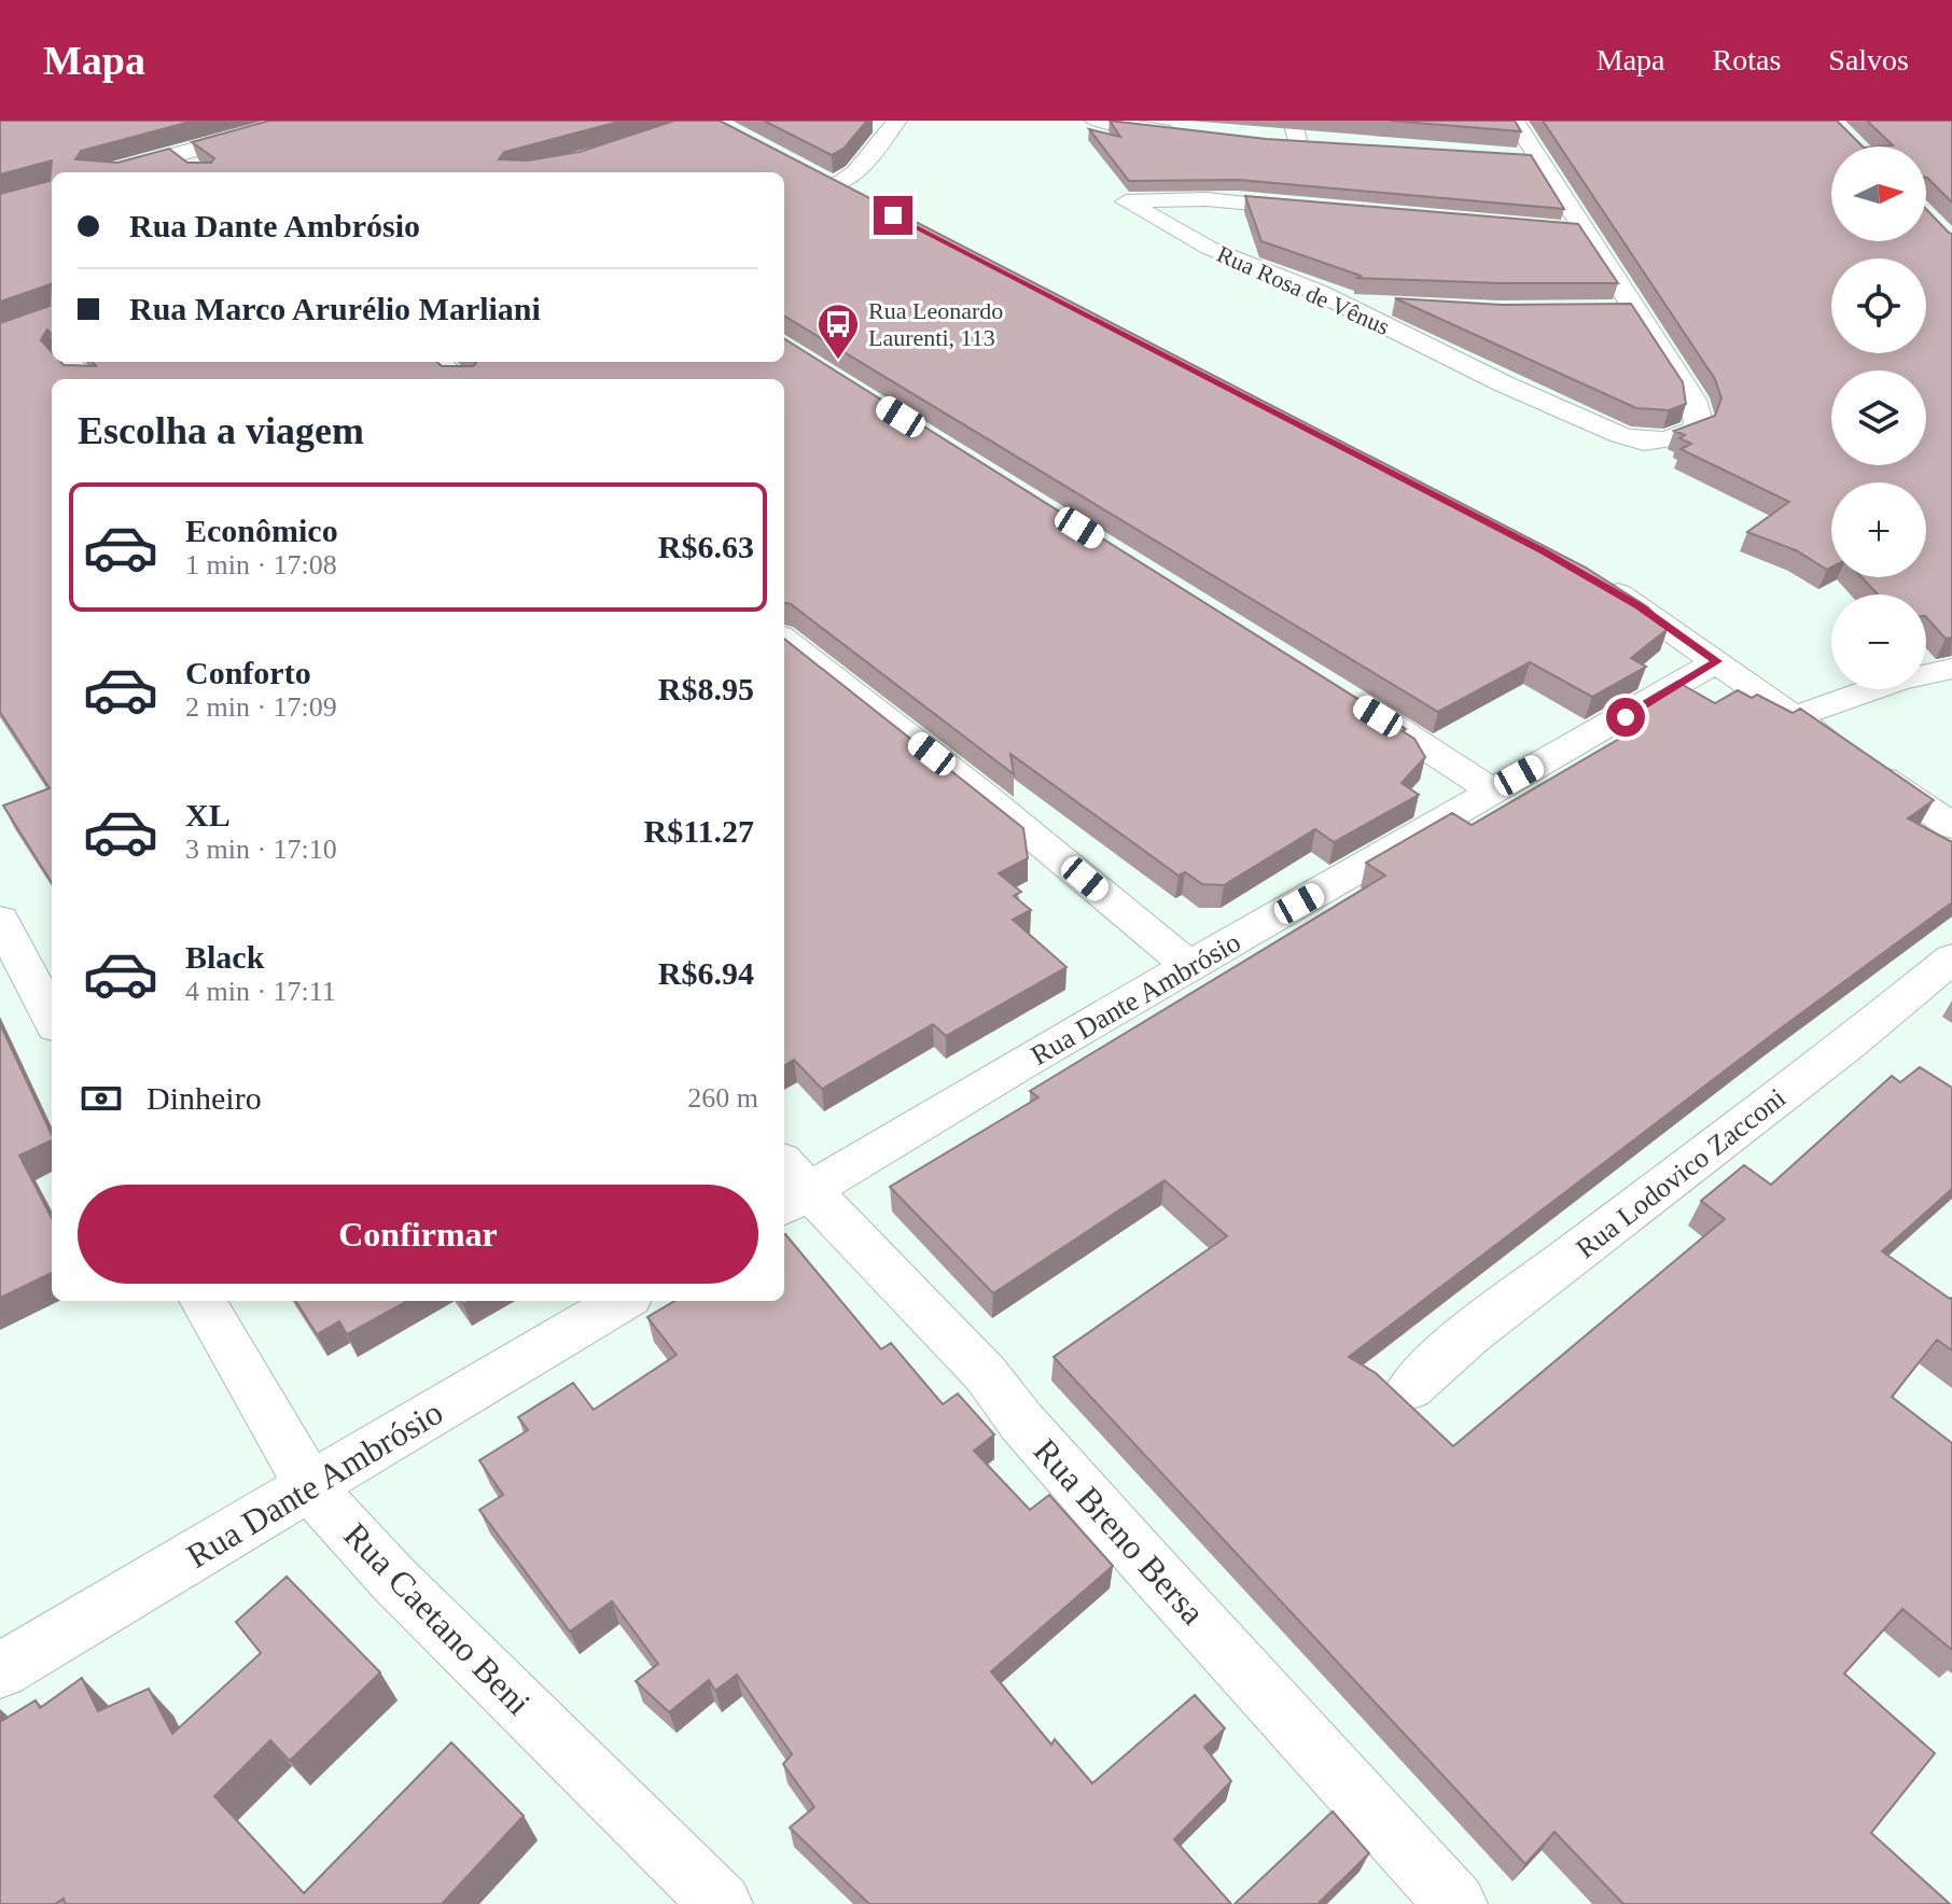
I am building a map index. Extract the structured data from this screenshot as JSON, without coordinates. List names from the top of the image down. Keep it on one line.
{"streets":{"street":["Rua Rosa de Vênus","Rua Dante Ambrósio","Rua Lodovico Zacconi","Rua Breno Bersa","Rua Caetano Beni"]},"crossings":[["Rua Dante Ambrósio","Rua Breno Bersa"],["Rua Dante Ambrósio","Rua Caetano Beni"]],"places":{"bus stop":["Rua Leonardo Laurenti, 113"]},"north":"right","page":{"header":"Mapa","nav":["Mapa","Rotas","Salvos"],"map_buttons":["+","−"],"banner":["Rua Dante Ambrósio","Rua Marco Arurélio Marliani"],"heading":"Escolha a viagem","list":[{"name":"Econômico","note":"1 min · 17:08","value":"R$6.63"},{"name":"Conforto","note":"2 min · 17:09","value":"R$8.95"},{"name":"XL","note":"3 min · 17:10","value":"R$11.27"},{"name":"Black","note":"4 min · 17:11","value":"R$6.94"}],"pay":["Dinheiro","260 m"],"buttons":"Confirmar"}}
